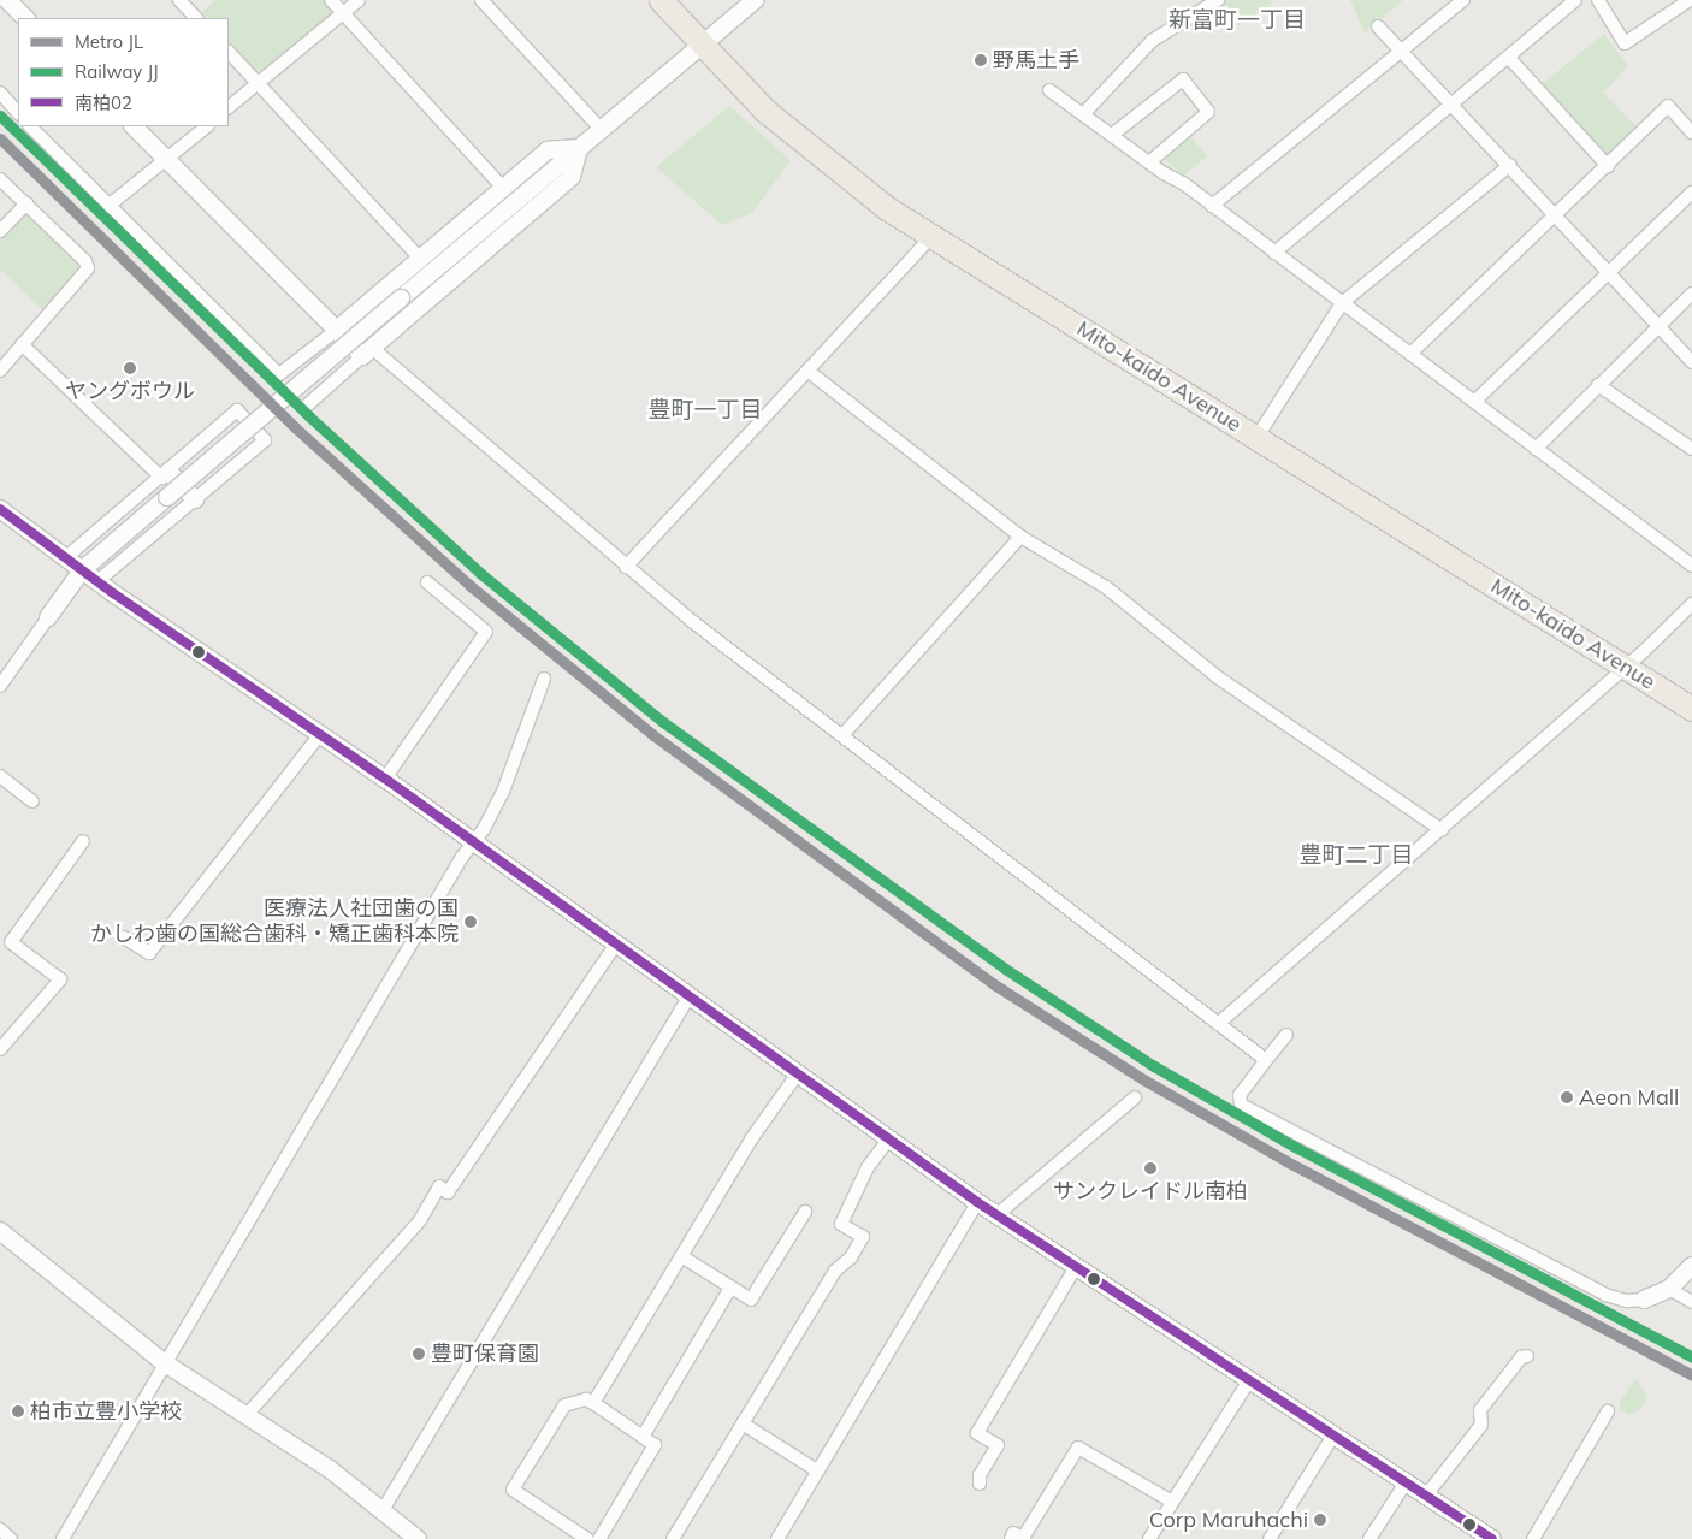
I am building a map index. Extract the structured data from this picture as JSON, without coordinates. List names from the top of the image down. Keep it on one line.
{"streets":{"highway":["Mito-kaido Avenue"]},"districts":["新富町一丁目","豊町一丁目","豊町二丁目"],"places":["野馬土手","ヤングボウル","医療法人社団歯の国 かしわ歯の国総合歯科・矯正歯科本院","Aeon Mall","サンクレイドル南柏","豊町保育園","柏市立豊小学校","Corp Maruhachi"],"lines":["rail line JJ","metro line JL","transit line 南柏02"],"legend":["Metro JL","Railway JJ","南柏02"]}
